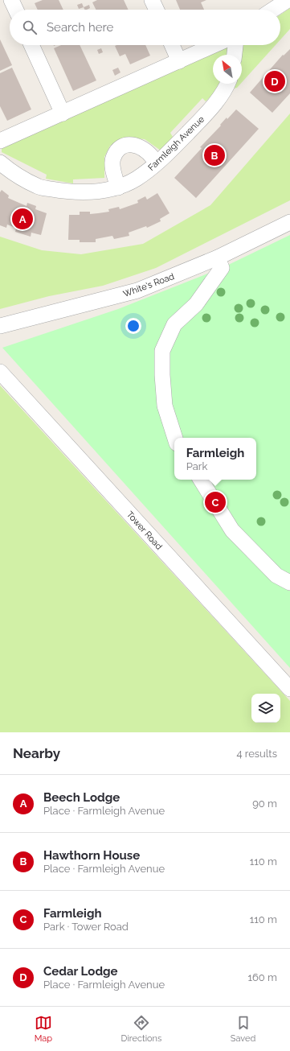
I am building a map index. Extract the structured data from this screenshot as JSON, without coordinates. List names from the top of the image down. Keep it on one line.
{"streets":{"street":["Farmleigh Avenue","White's Road","Tower Road"]},"north":"top left","page":{"search":"Search here","pins":["D","B","A","C"],"popup":["Farmleigh","Park"],"heading":["Nearby","4 results"],"list":[{"mark":"A","name":"Beech Lodge","note":"Place · Farmleigh Avenue","value":"90 m"},{"mark":"B","name":"Hawthorn House","note":"Place · Farmleigh Avenue","value":"110 m"},{"mark":"C","name":"Farmleigh","note":"Park · Tower Road","value":"110 m"},{"mark":"D","name":"Cedar Lodge","note":"Place · Farmleigh Avenue","value":"160 m"}],"nav":["Map","Directions","Saved"]}}
